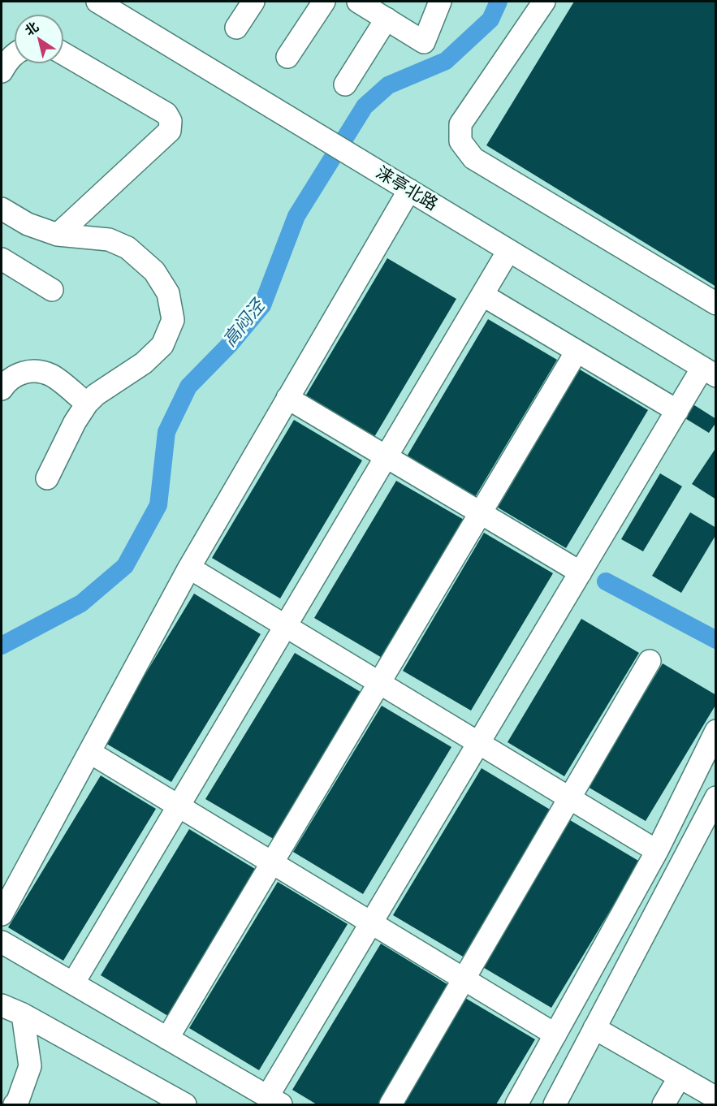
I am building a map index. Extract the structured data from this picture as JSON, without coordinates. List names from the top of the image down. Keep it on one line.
{"streets":{"street":["涞亭北路"]},"water":["高闷泾"],"north":"top left"}
